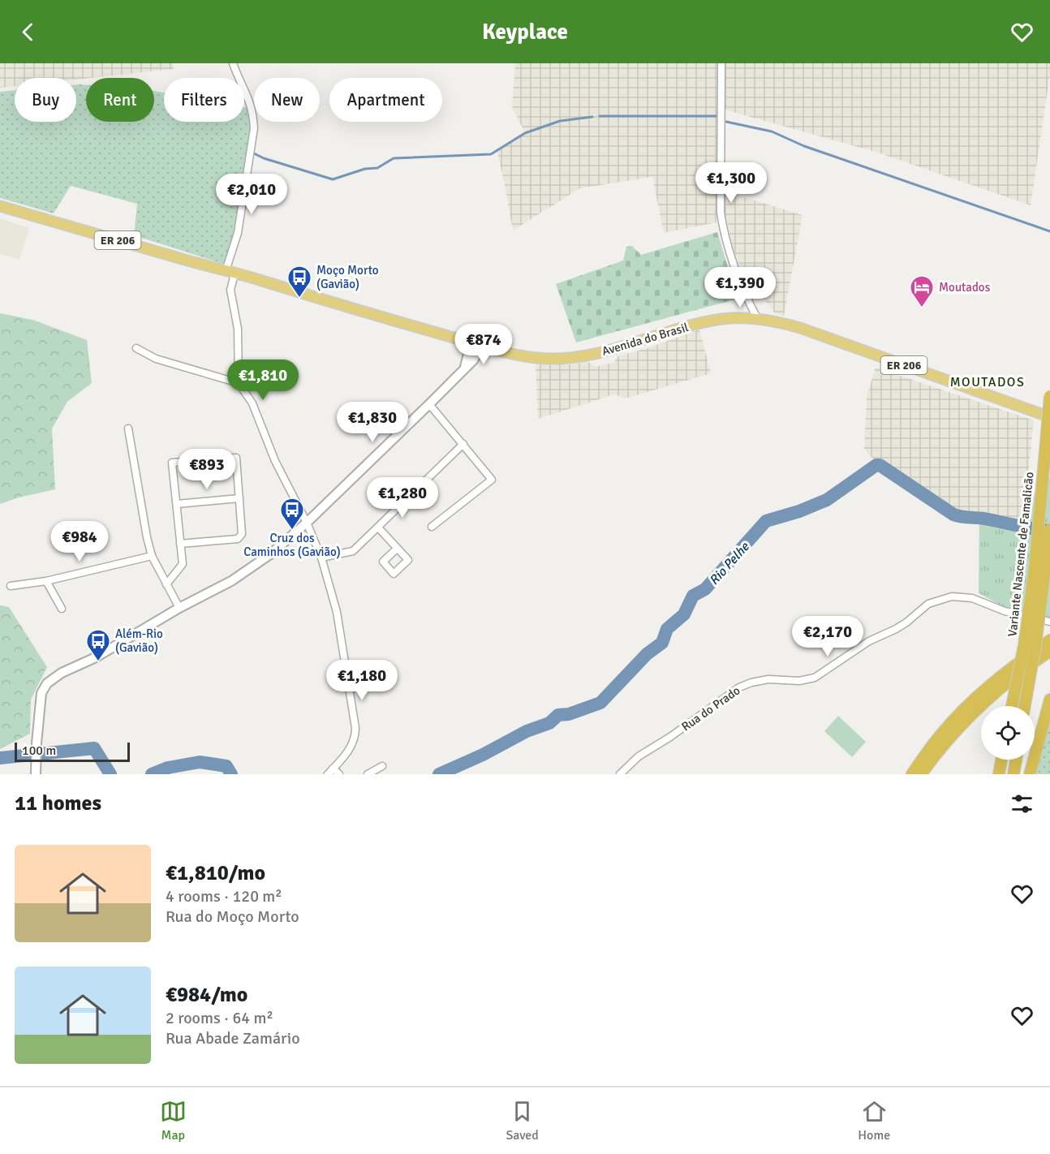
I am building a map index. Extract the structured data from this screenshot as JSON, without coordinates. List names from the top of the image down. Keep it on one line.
{"streets":{"highway":["Variante Nascente de Famalicão"],"main road":["ER 206","Avenida do Brasil"],"street":["Rua do Prado"]},"crossings":[["ER 206","Avenida do Brasil"]],"districts":["MOUTADOS"],"water":["Rio Pelhe"],"places":{"bus stop":["Moço Morto (Gavião)","Cruz dos Caminhos (Gavião)","Além-Rio (Gavião)"],"hotel":["Moutados"]},"scale_bar":"100 m","page":{"header":"Keyplace","chip":["Buy","Rent","Filters","New","Apartment"],"price":["€1,300","€2,010","€1,390","€874","€1,810","€1,830","€893","€1,280","€984","€2,170","€1,180"],"scale":"100 m","heading":"11 homes","list":[{"name":"€1,810/mo","note":"4 rooms · 120 m² · Rua do Moço Morto"},{"name":"€984/mo","note":"2 rooms · 64 m² · Rua Abade Zamário"}],"tabs":["Map","Saved","Home"]}}
